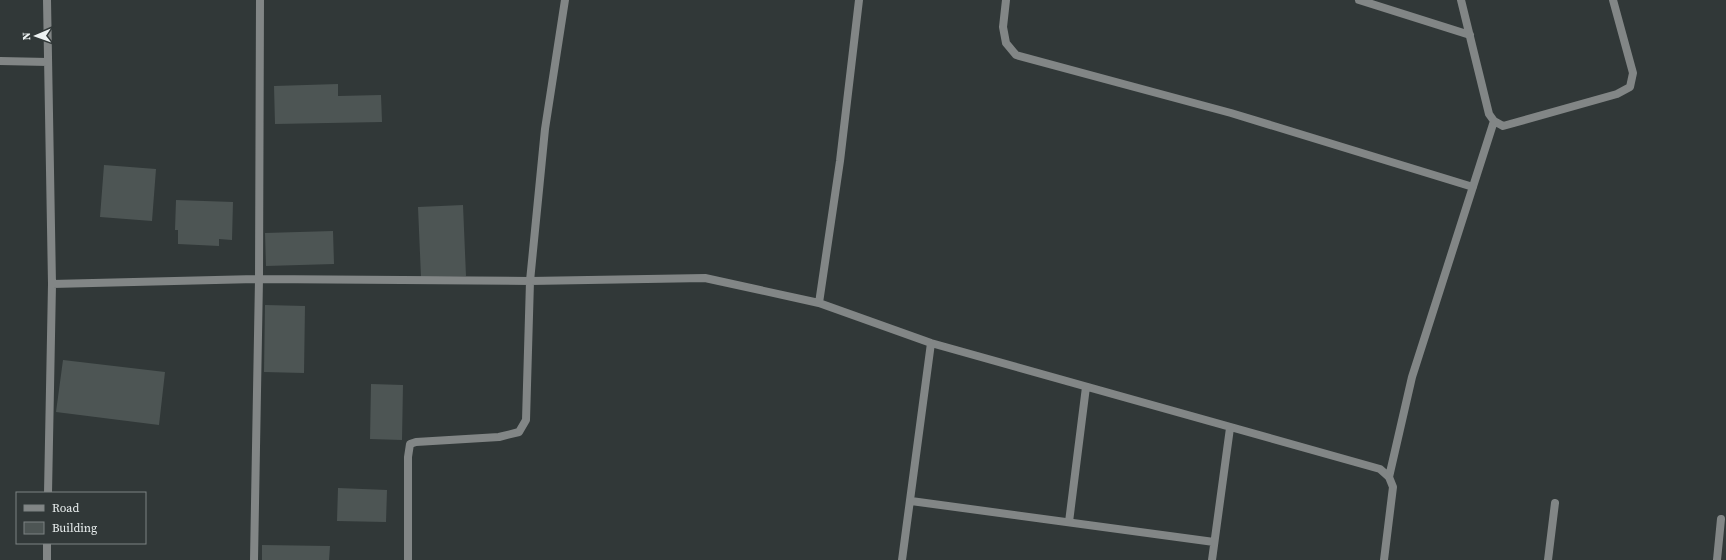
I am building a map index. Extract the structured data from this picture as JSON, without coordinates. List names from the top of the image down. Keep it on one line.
{"legend":["Road","Building"],"north":"left"}
